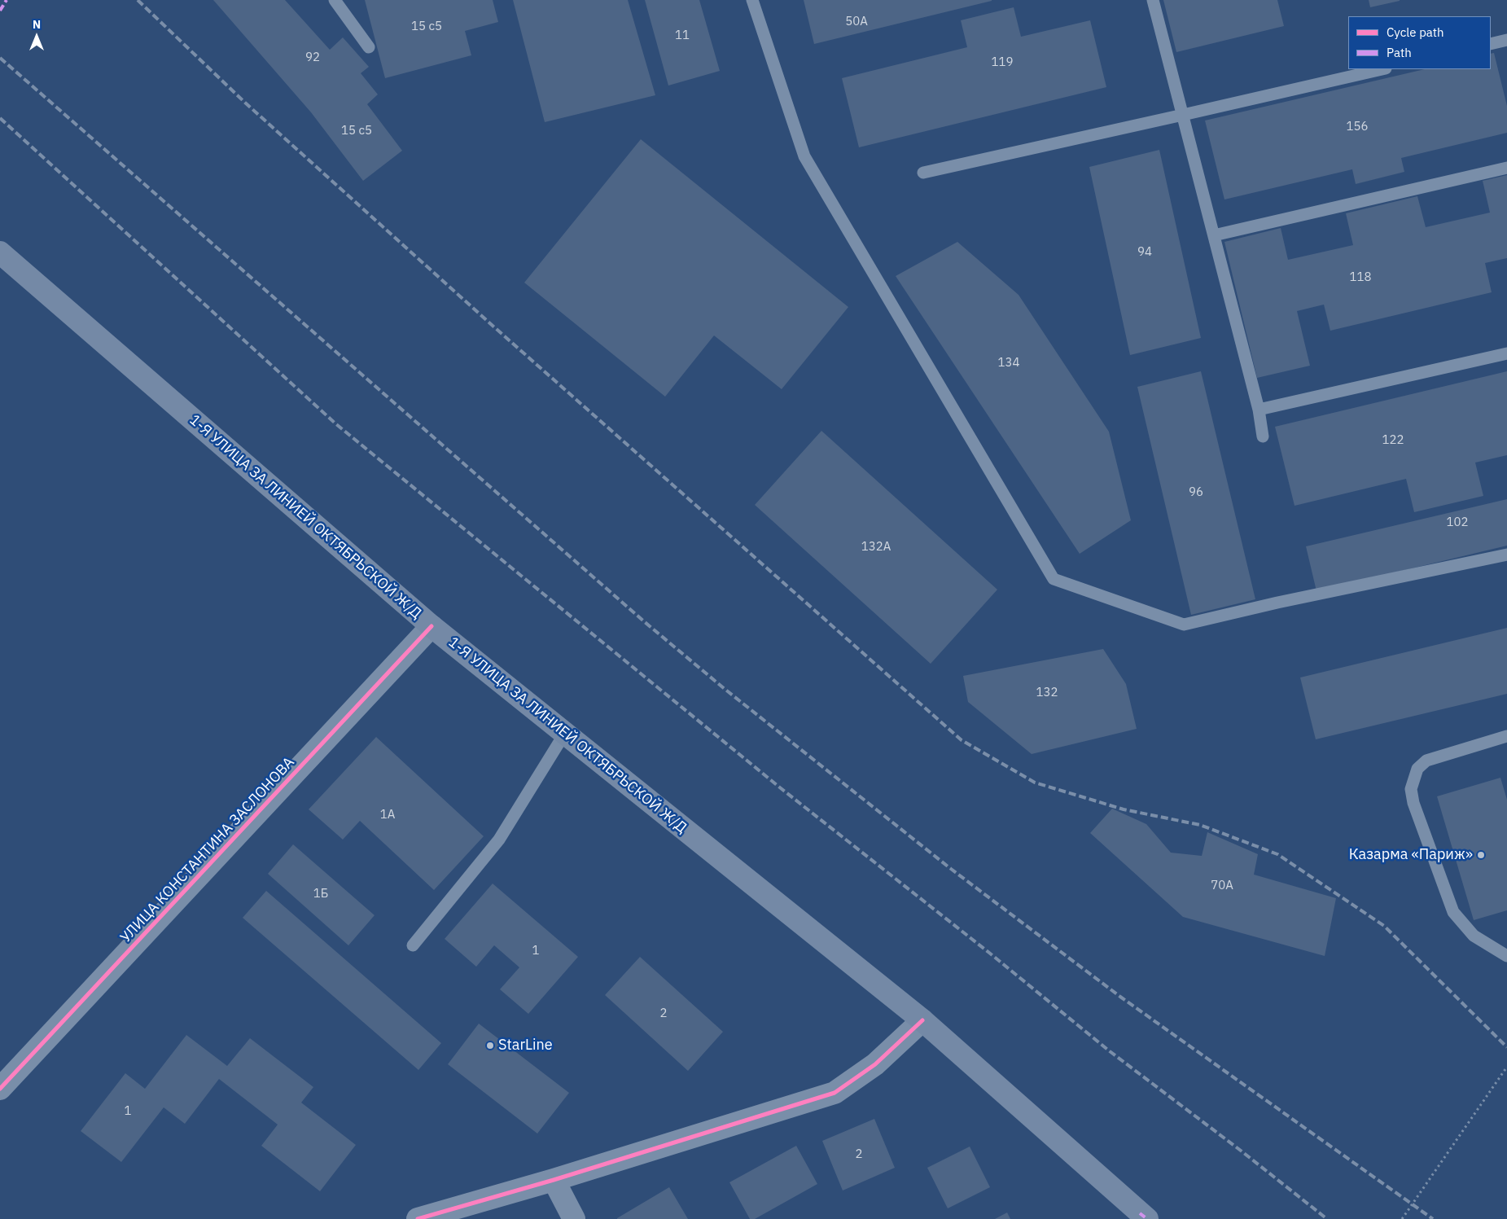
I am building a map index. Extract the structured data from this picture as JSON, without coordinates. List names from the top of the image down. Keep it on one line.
{"streets":{"main road":["1-Я УЛИЦА ЗА ЛИНИЕЙ ОКТЯБРЬСКОЙ Ж/Д"],"street":["УЛИЦА КОНСТАНТИНА ЗАСЛОНОВА"]},"crossings":[["1-Я УЛИЦА ЗА ЛИНИЕЙ ОКТЯБРЬСКОЙ Ж/Д","УЛИЦА КОНСТАНТИНА ЗАСЛОНОВА"]],"places":["Казарма «Париж»","StarLine"],"house_numbers":["50А","15 с5","11","92","119","156","15 с5","94","118","134","122","96","102","132А","132","1А","70А","1Б","1","2","1","2"],"legend":["Cycle path","Path"],"north":"top"}
